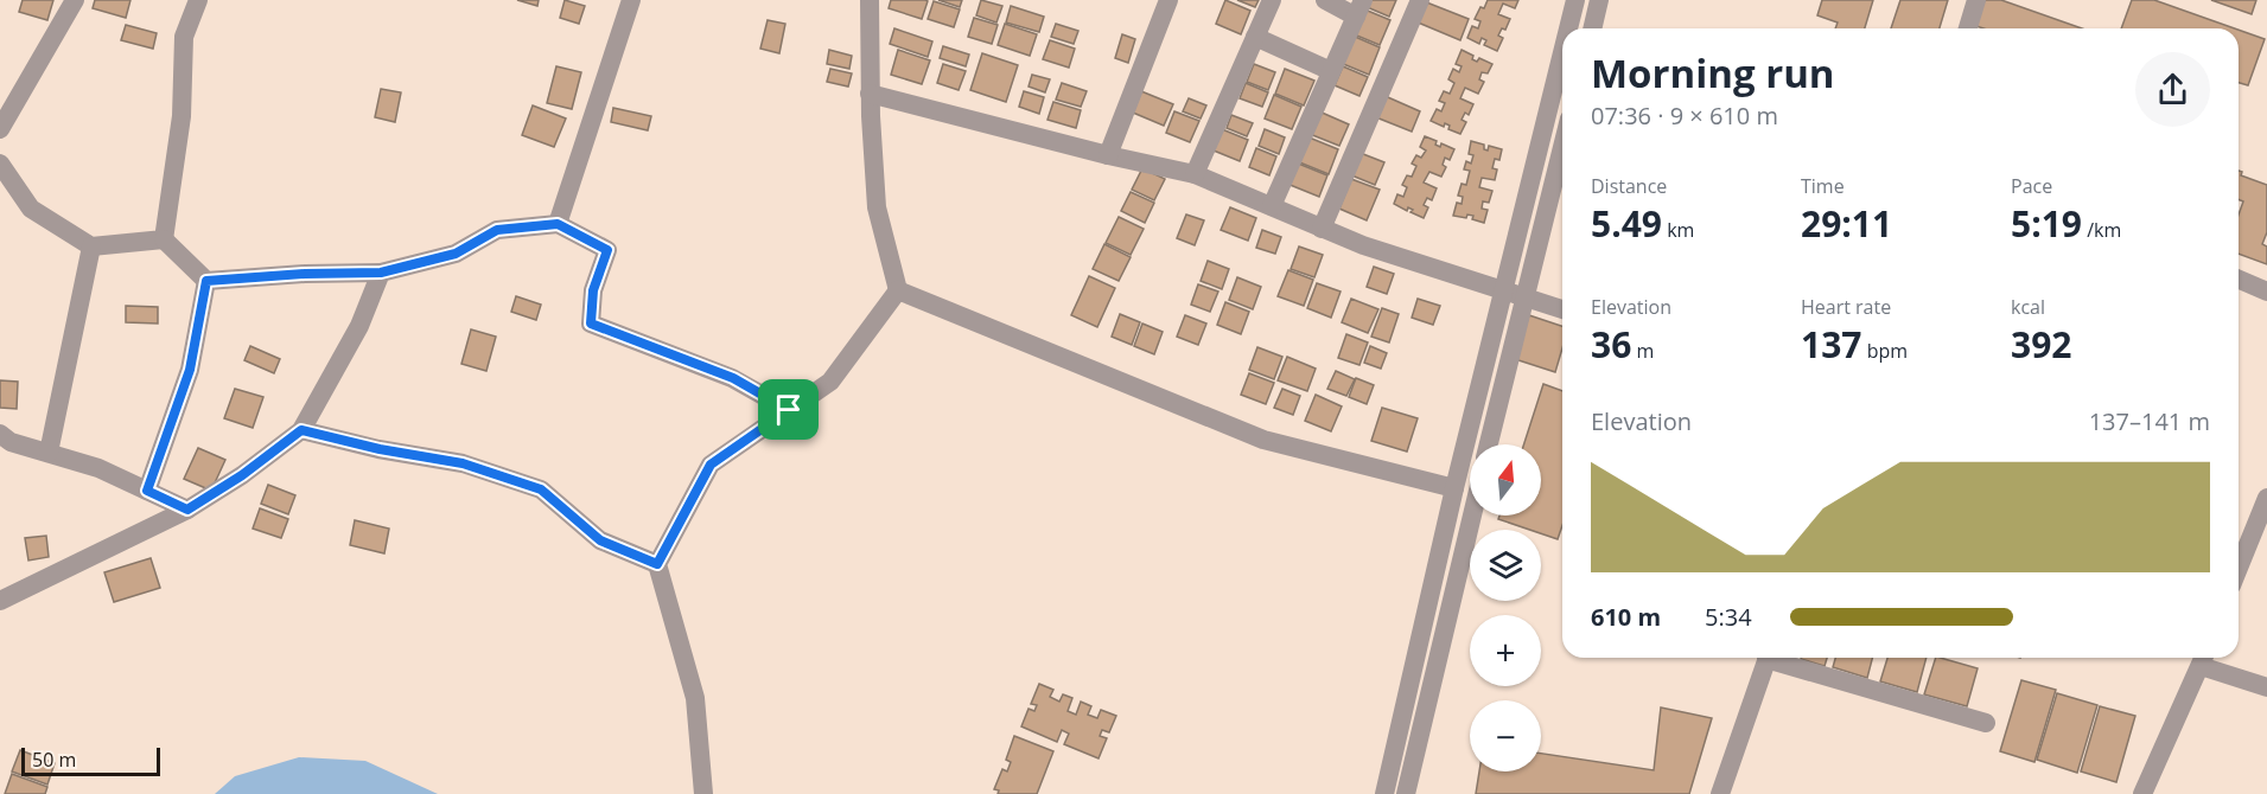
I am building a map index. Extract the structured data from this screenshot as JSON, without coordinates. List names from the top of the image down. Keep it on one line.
{"scale_bar":"50 m","north":"top","page":{"heading":["Morning run","07:36 · 9 × 610 m"],"stats":[["Distance","5.49 km"],["Time","29:11"],["Pace","5:19 /km"],["Elevation","36 m"],["Heart rate","137 bpm"],["kcal","392"]],"chart":["Elevation","137–141 m"],"map_buttons":["+","−"],"list":[{"name":"610 m","note":"5:34"}],"scale":"50 m"}}
